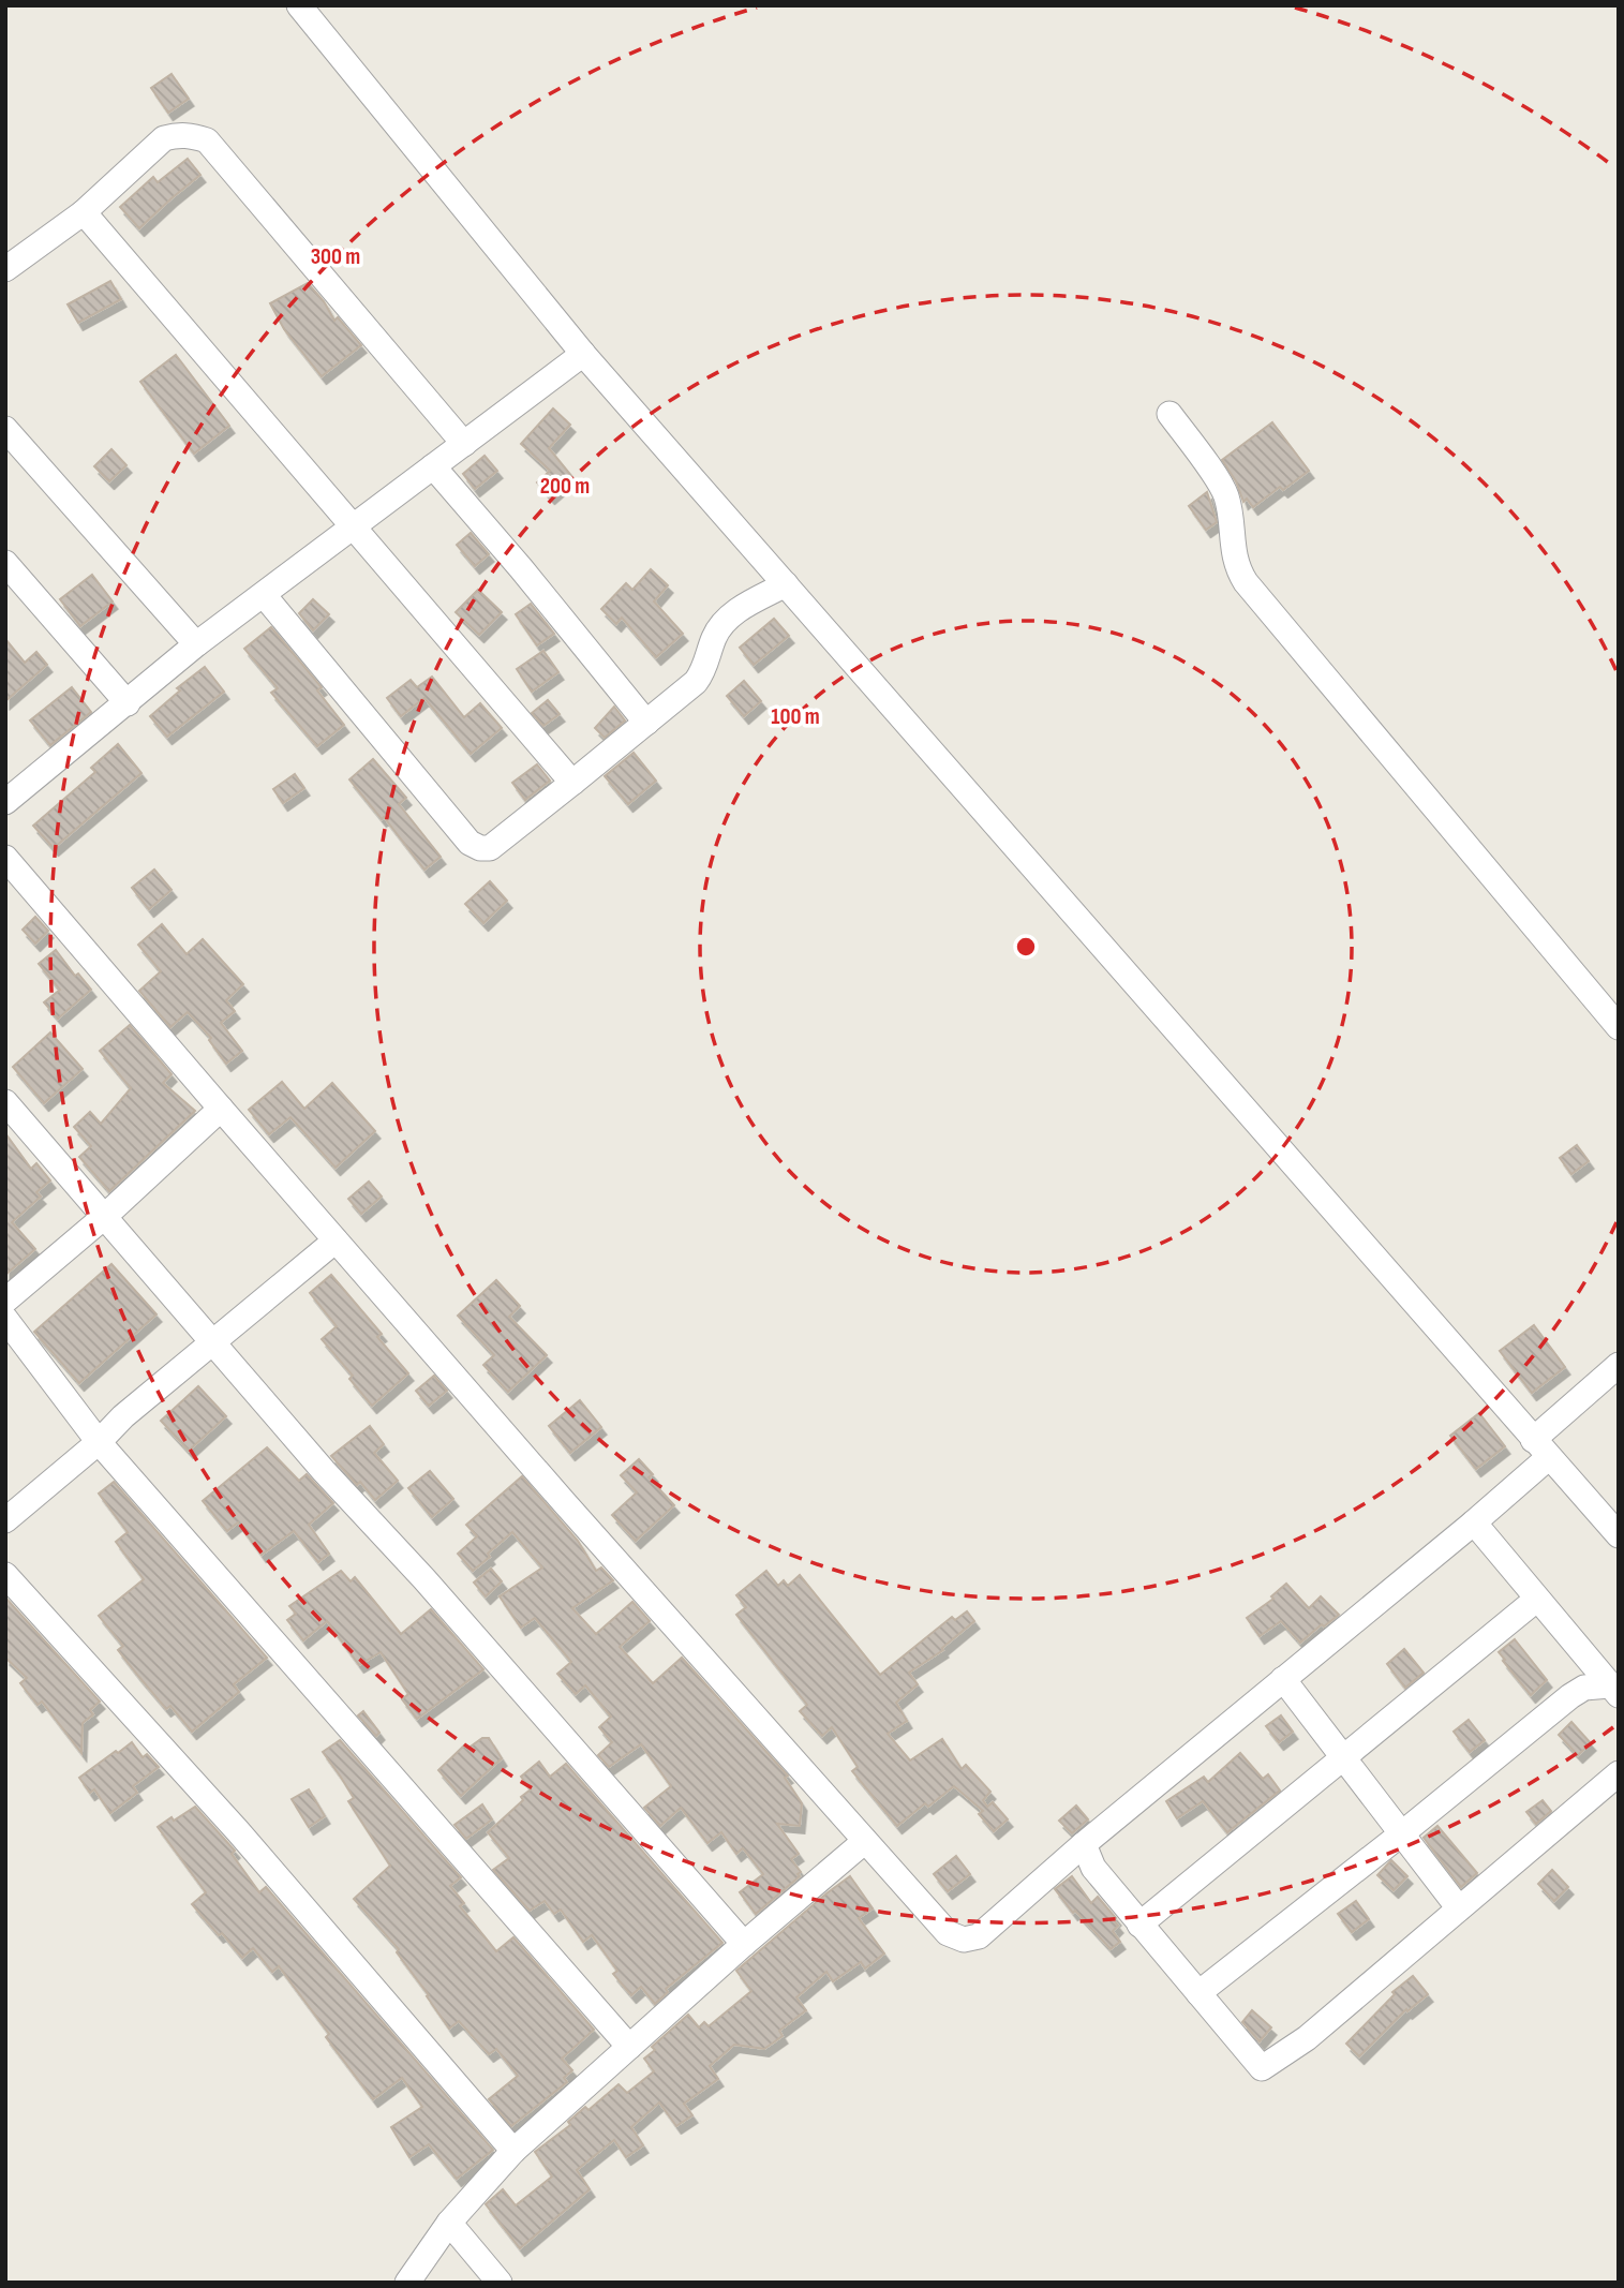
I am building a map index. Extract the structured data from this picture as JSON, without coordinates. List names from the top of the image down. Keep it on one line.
{"rings":["300 m","200 m","100 m"]}
